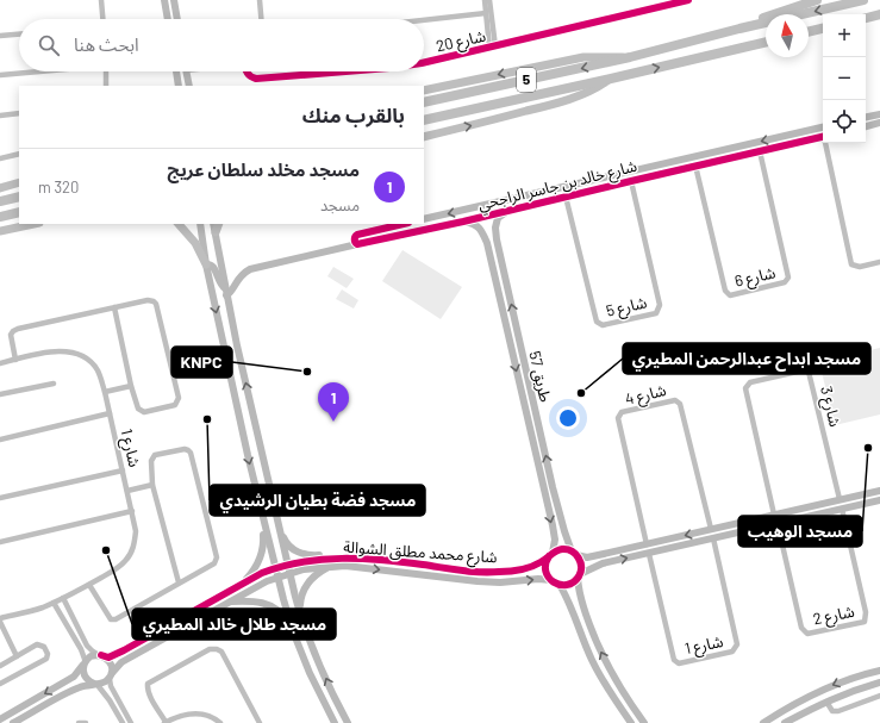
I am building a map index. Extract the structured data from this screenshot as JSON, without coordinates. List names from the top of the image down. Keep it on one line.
{"streets":{"highway":["5"],"street":["شارع 20","شارع خالد بن جاسر الراجحي","شارع 6","شارع 5","طريق 57","شارع 4","شارع 3","شارع 1","شارع محمد مطلق الشوالة","شارع 2"]},"crossings":[["شارع خالد بن جاسر الراجحي","شارع 6"],["شارع خالد بن جاسر الراجحي","شارع 5"],["شارع خالد بن جاسر الراجحي","طريق 57"],["طريق 57","شارع محمد مطلق الشوالة"]],"places":["KNPC","مسجد ابداح عبدالرحمن المطيري","مسجد فضة بطيان الرشيدي","مسجد الوهيب","مسجد طلال خالد المطيري"],"north":"top","page":{"map_buttons":["+","−"],"search":"ابحث هنا","heading":"بالقرب منك","list":[{"mark":"1","name":"مسجد مخلد سلطان عريج","note":"مسجد","value":"320 m"}],"pins":"1"}}
